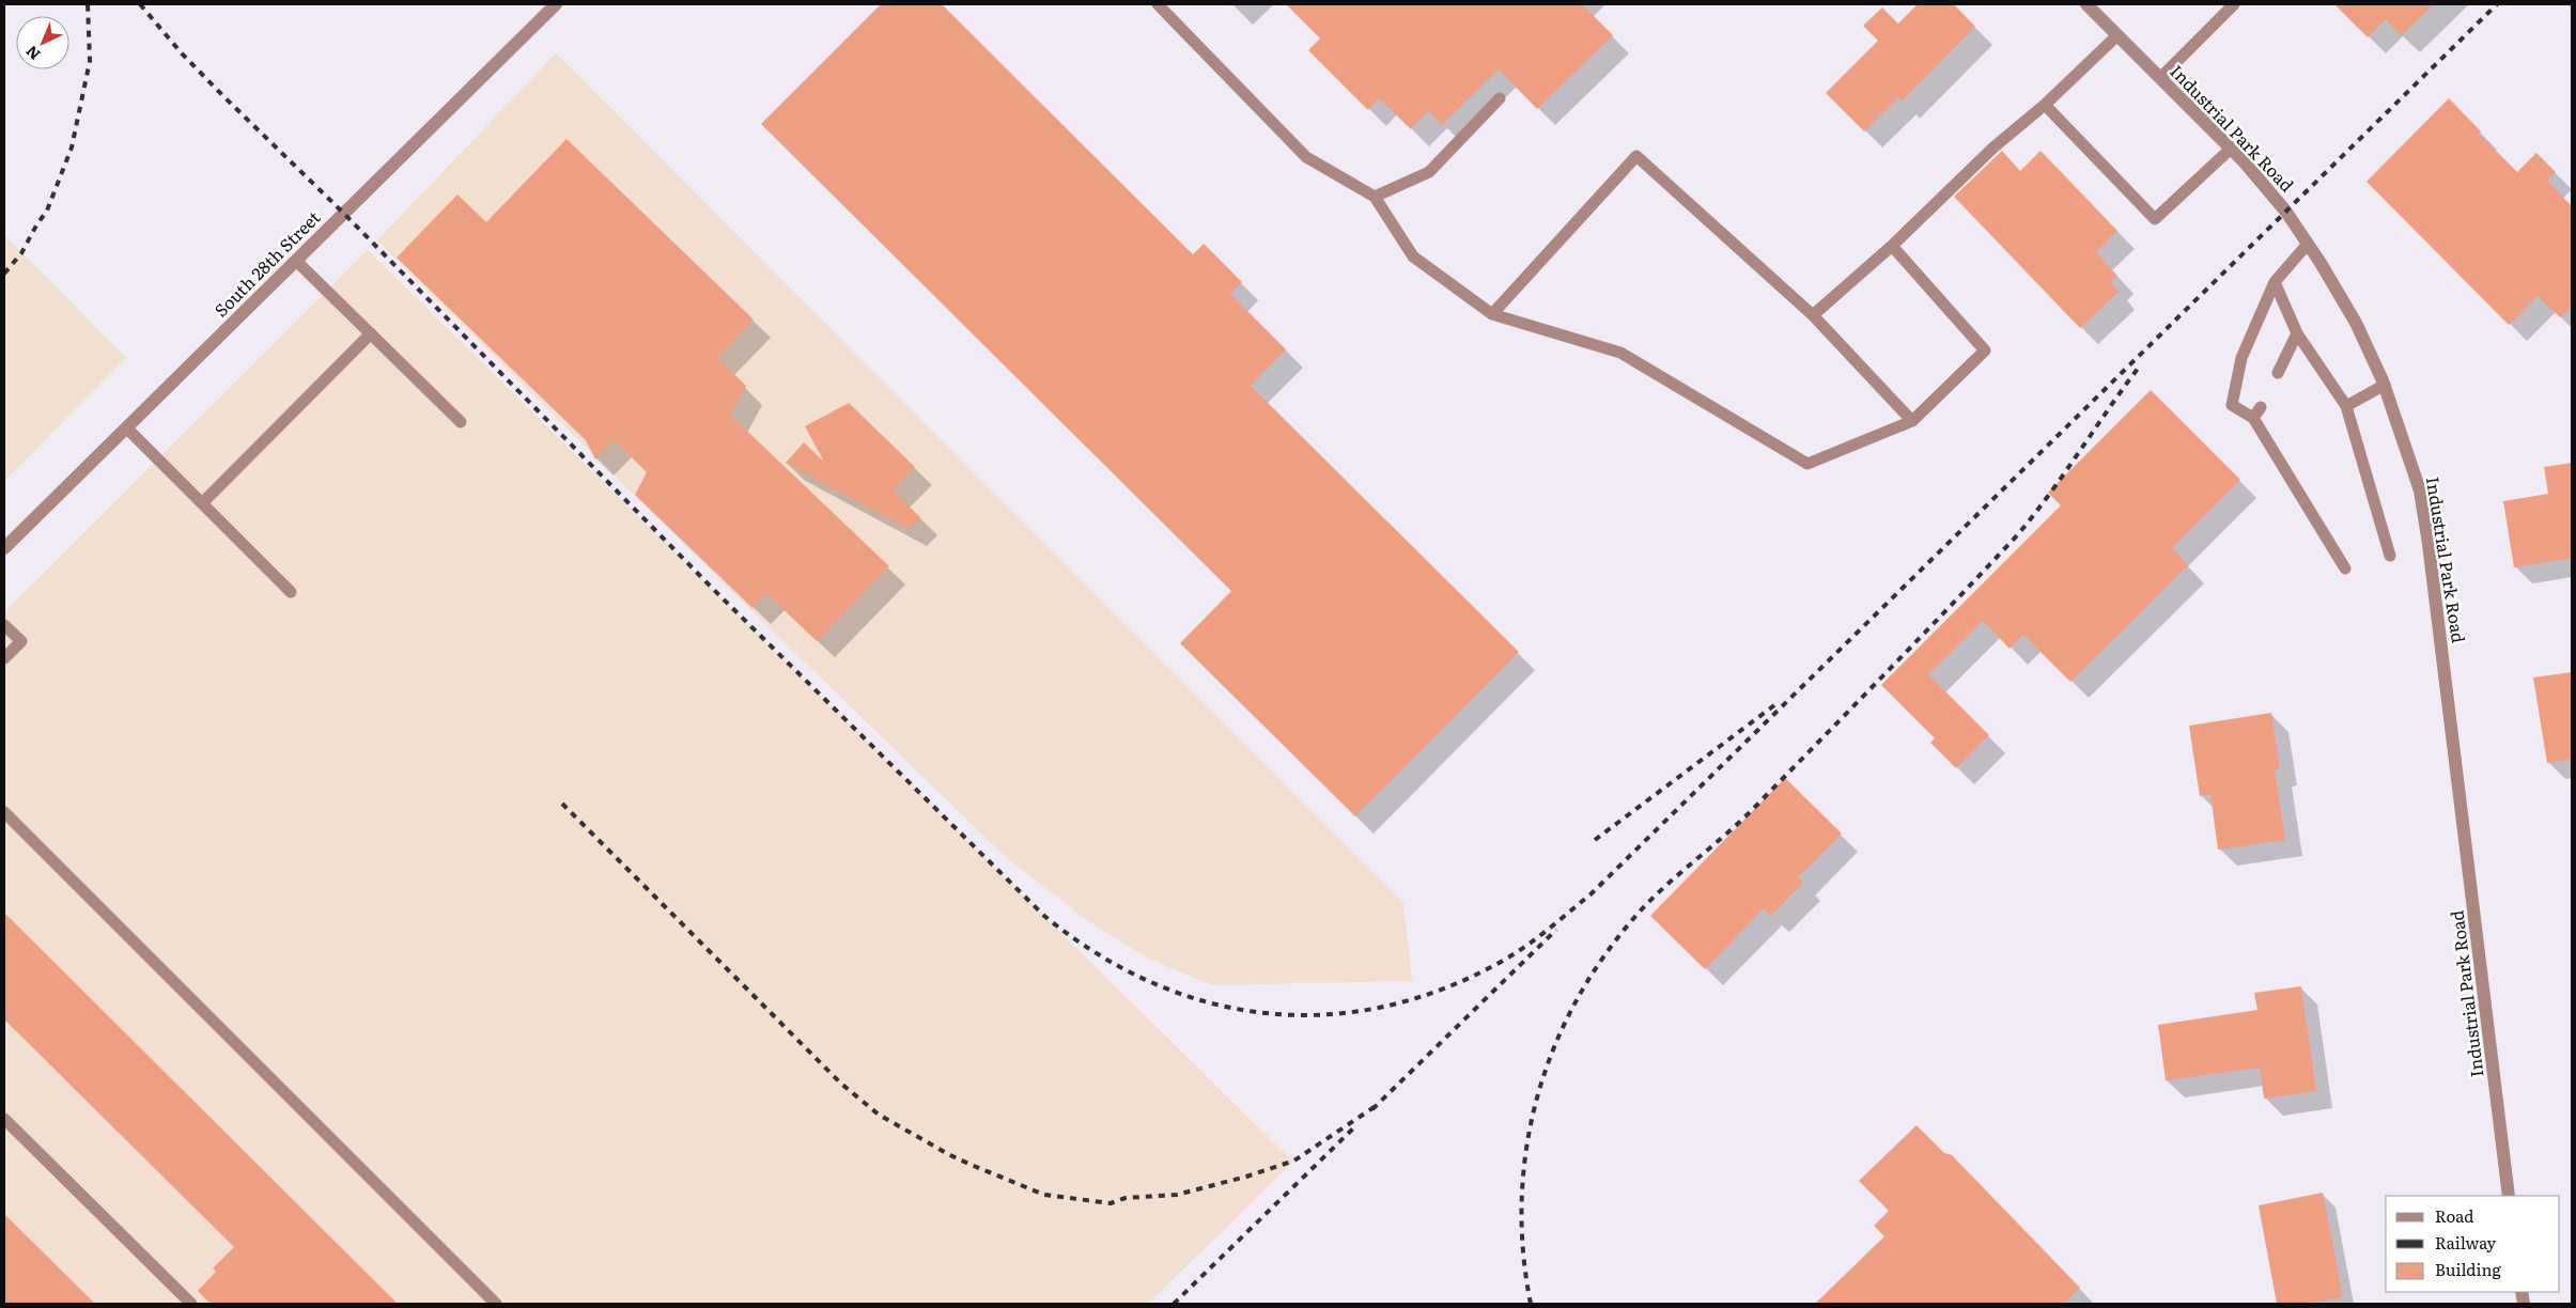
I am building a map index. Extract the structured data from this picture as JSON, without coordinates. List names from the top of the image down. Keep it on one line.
{"streets":{"street":["Industrial Park Road","South 28th Street"]},"legend":["Road","Railway","Building"],"north":"bottom left"}
